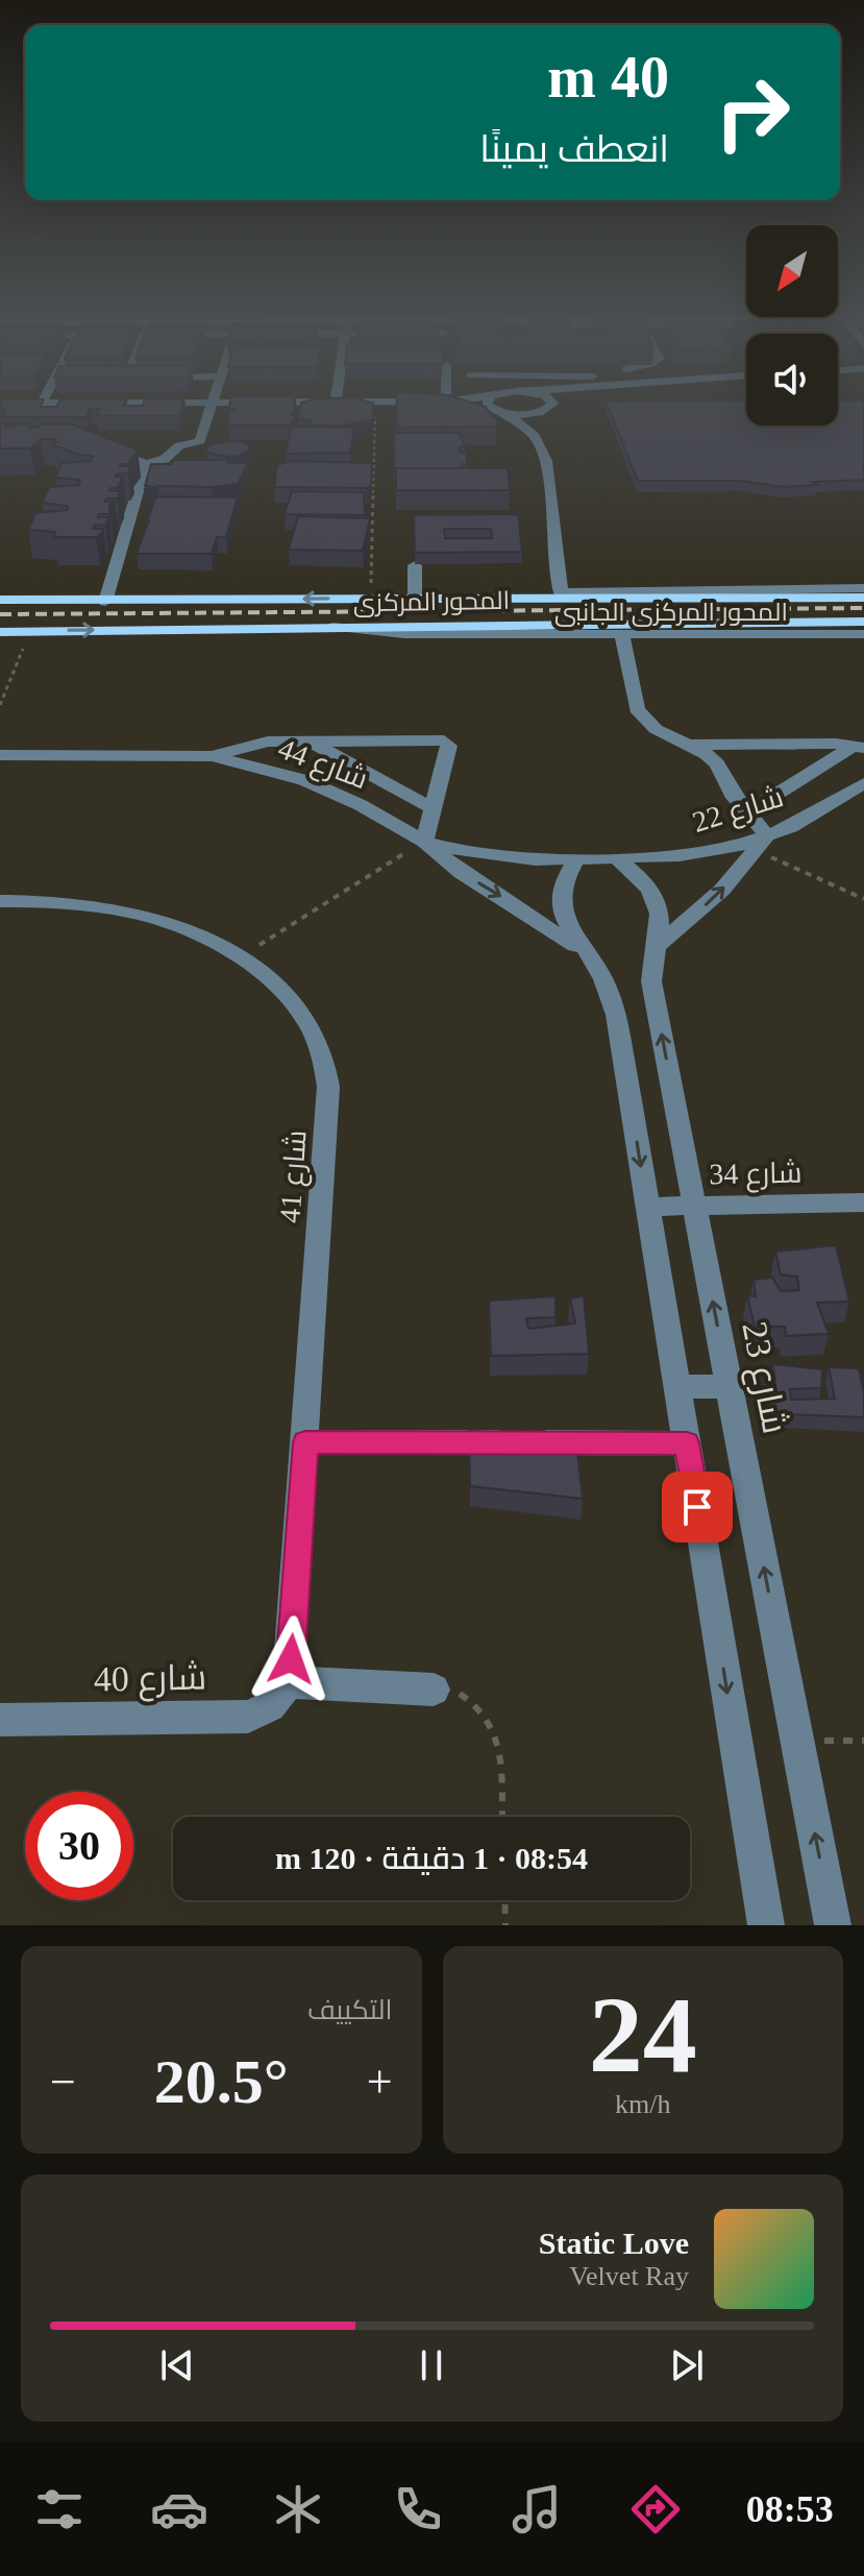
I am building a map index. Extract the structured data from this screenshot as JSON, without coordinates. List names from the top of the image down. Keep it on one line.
{"streets":{"main road":["المحور المركزى"],"street":["المحور المركزى الجانبى","شارع 44","شارع 22","شارع 34","شارع 41","شارع 23","شارع 40"]},"crossings":[["المحور المركزى","المحور المركزى الجانبى"],["شارع 44","شارع 22"],["شارع 44","شارع 23"],["شارع 22","شارع 23"],["شارع 34","شارع 23"],["شارع 41","شارع 40"]],"north":"bottom left","page":{"turn":["40 m","انعطف يمينًا"],"limit":"30","trip":"08:54 · 1 دقيقة · 120 m","tile":[["24","km/h"],"التكييف"],"heat":["−","20.5°","+"],"song":["Static Love","Velvet Ray"],"tabs":"08:53"}}
